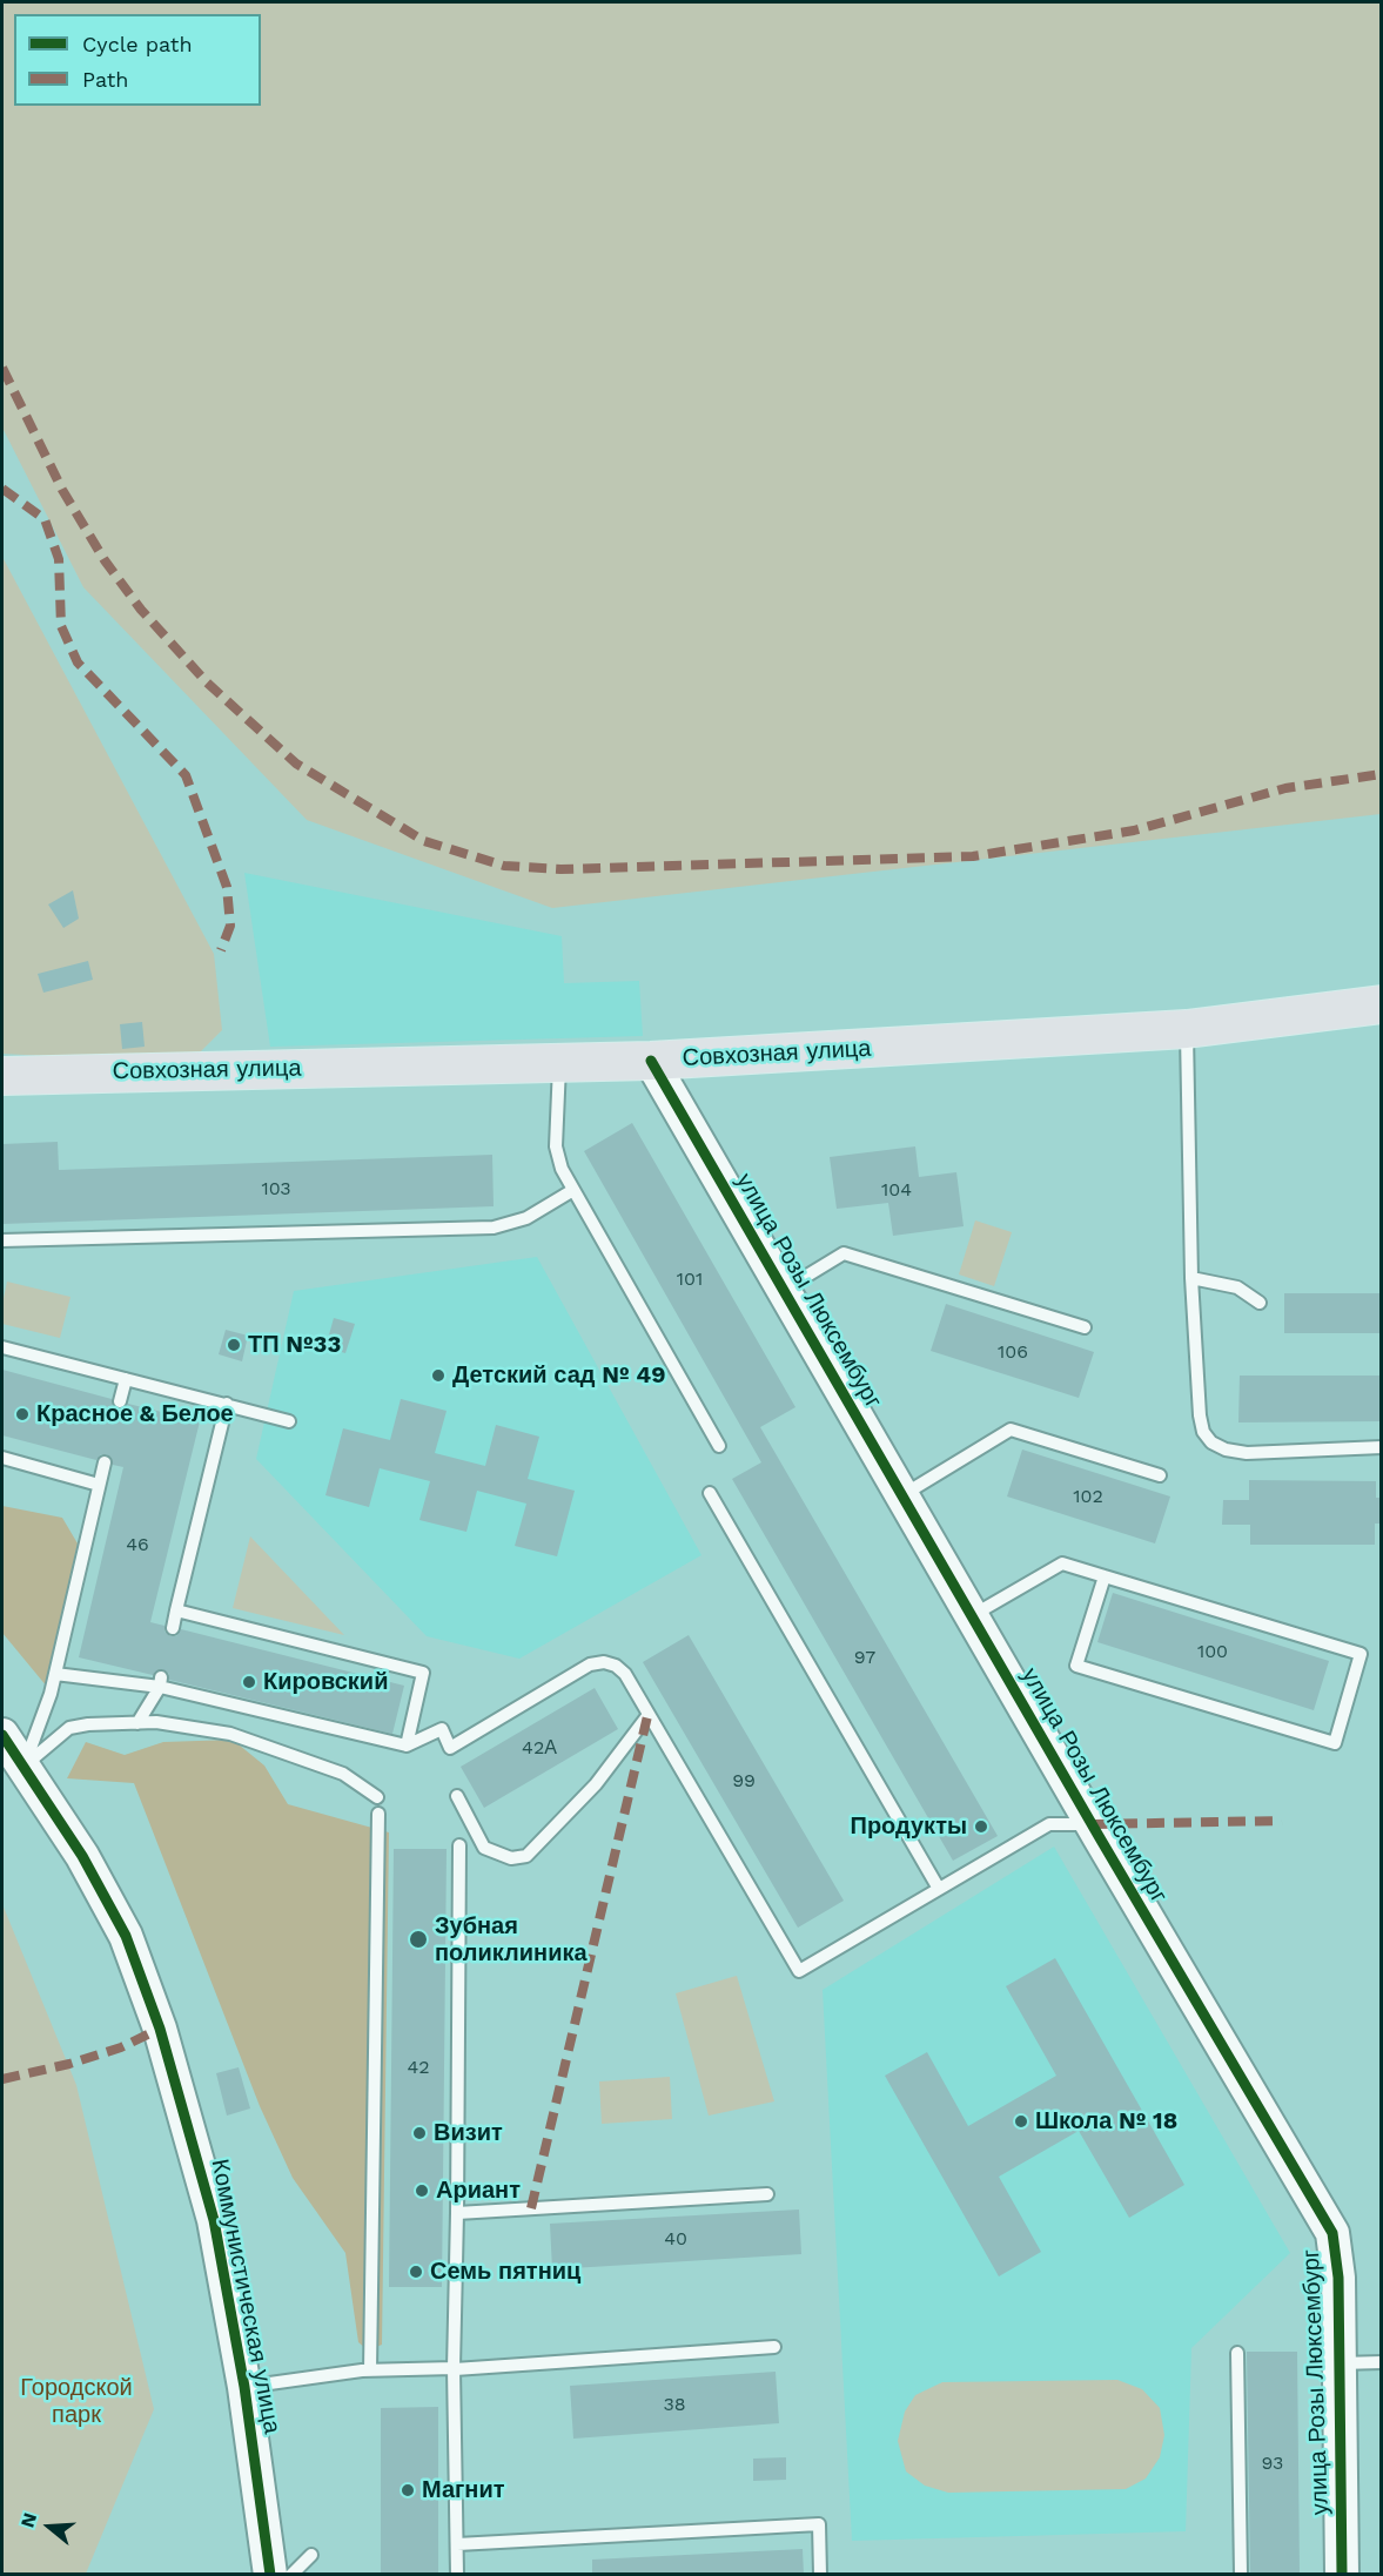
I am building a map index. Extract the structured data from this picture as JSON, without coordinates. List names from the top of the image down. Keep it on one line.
{"streets":{"main road":["Совхозная улица"],"street":["улица Розы Люксембург","Коммунистическая улица"]},"crossings":[["Совхозная улица","улица Розы Люксембург"]],"parks":["Городской парк"],"places":["ТП №33","Детский сад № 49","Красное & Белое","Кировский","Продукты","Зубная поликлиника","Школа № 18","Визит","Ариант","Семь пятниц","Магнит"],"house_numbers":["103","104","101","106","102","46","100","97","42А","99","42","40","38","93"],"legend":["Cycle path","Path"],"north":"left"}
